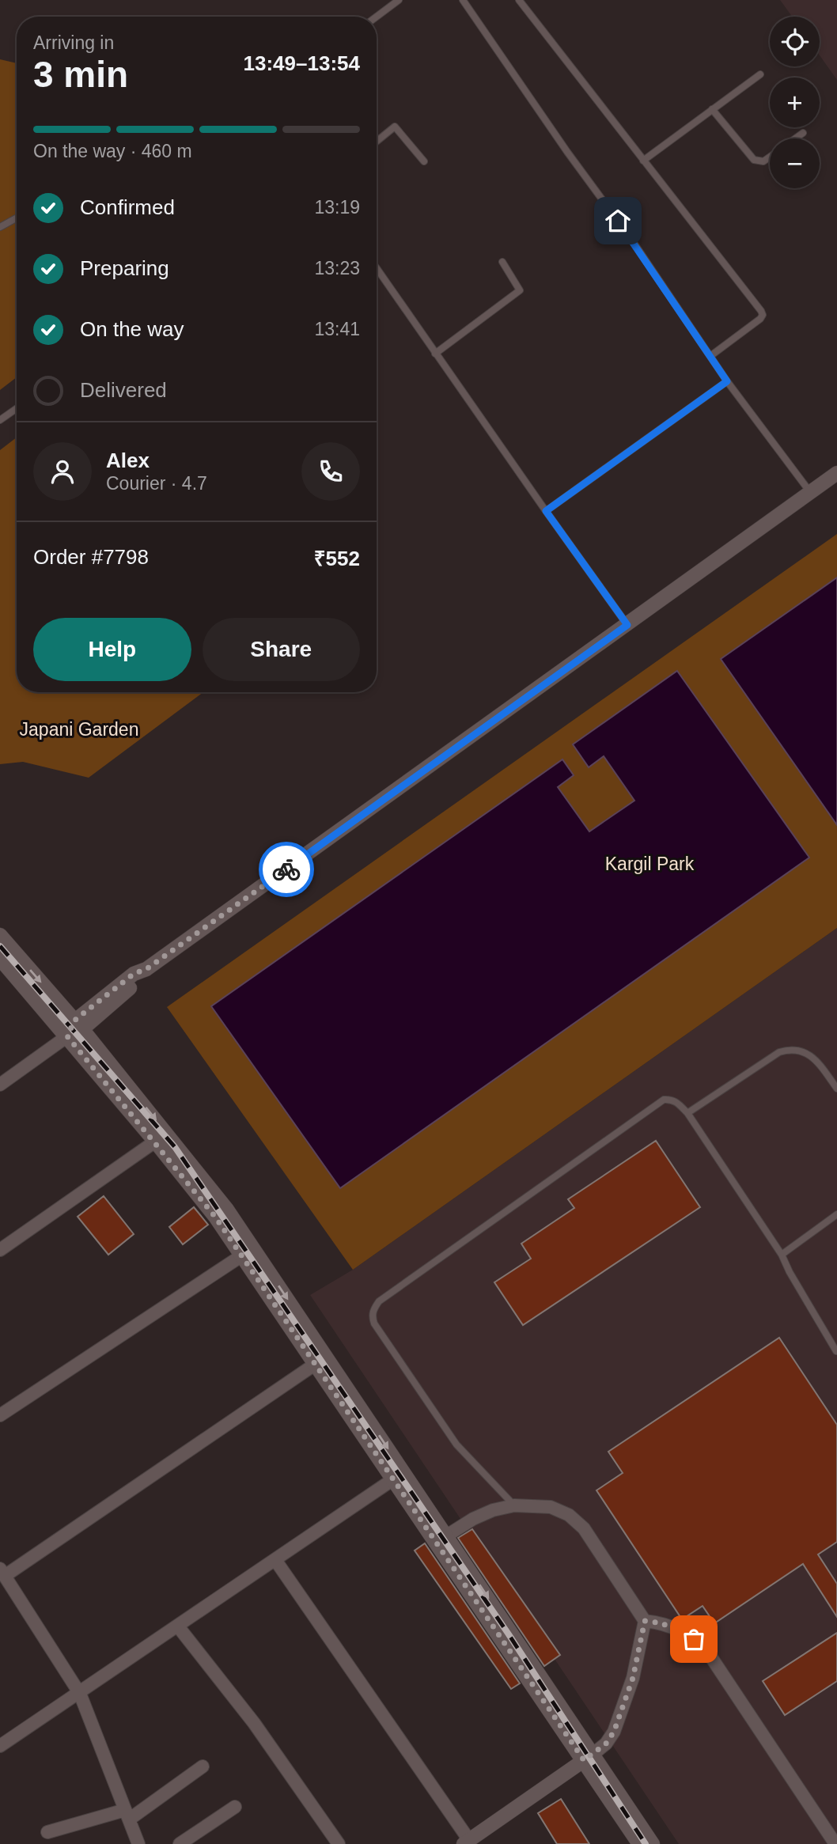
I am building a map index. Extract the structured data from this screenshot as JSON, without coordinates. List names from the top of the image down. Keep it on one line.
{"parks":["Japani Garden","Kargil Park"],"page":{"map_buttons":["+","−"],"heading":["3 min","Arriving in","13:49–13:54"],"panel":["Alex","Courier · 4.7","Order #7798","₹552"],"bar":"On the way · 460 m","list":[["Confirmed","13:19"],["Preparing","13:23"],["On the way","13:41"],"Delivered"],"buttons":["Help","Share"]}}
